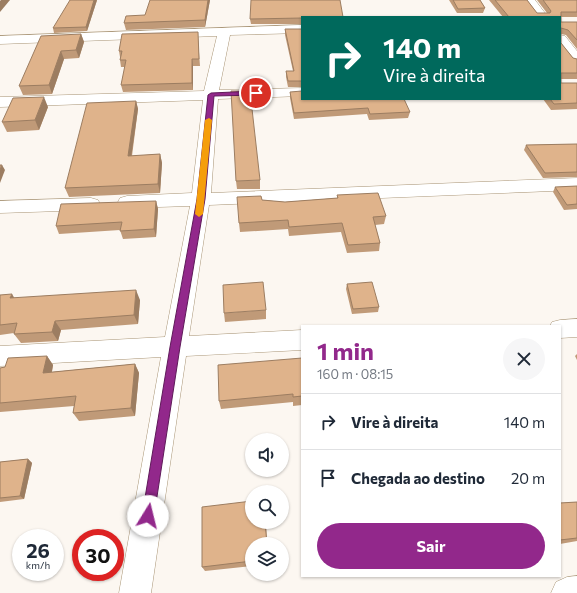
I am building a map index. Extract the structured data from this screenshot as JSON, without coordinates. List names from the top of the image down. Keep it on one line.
{"page":{"turn":["140 m","Vire à direita"],"heading":["1 min","160 m · 08:15"],"list":[{"name":"Vire à direita","value":"140 m"},{"name":"Chegada ao destino","value":"20 m"}],"buttons":"Sair","speed":"26 km/h","limit":"30"}}
